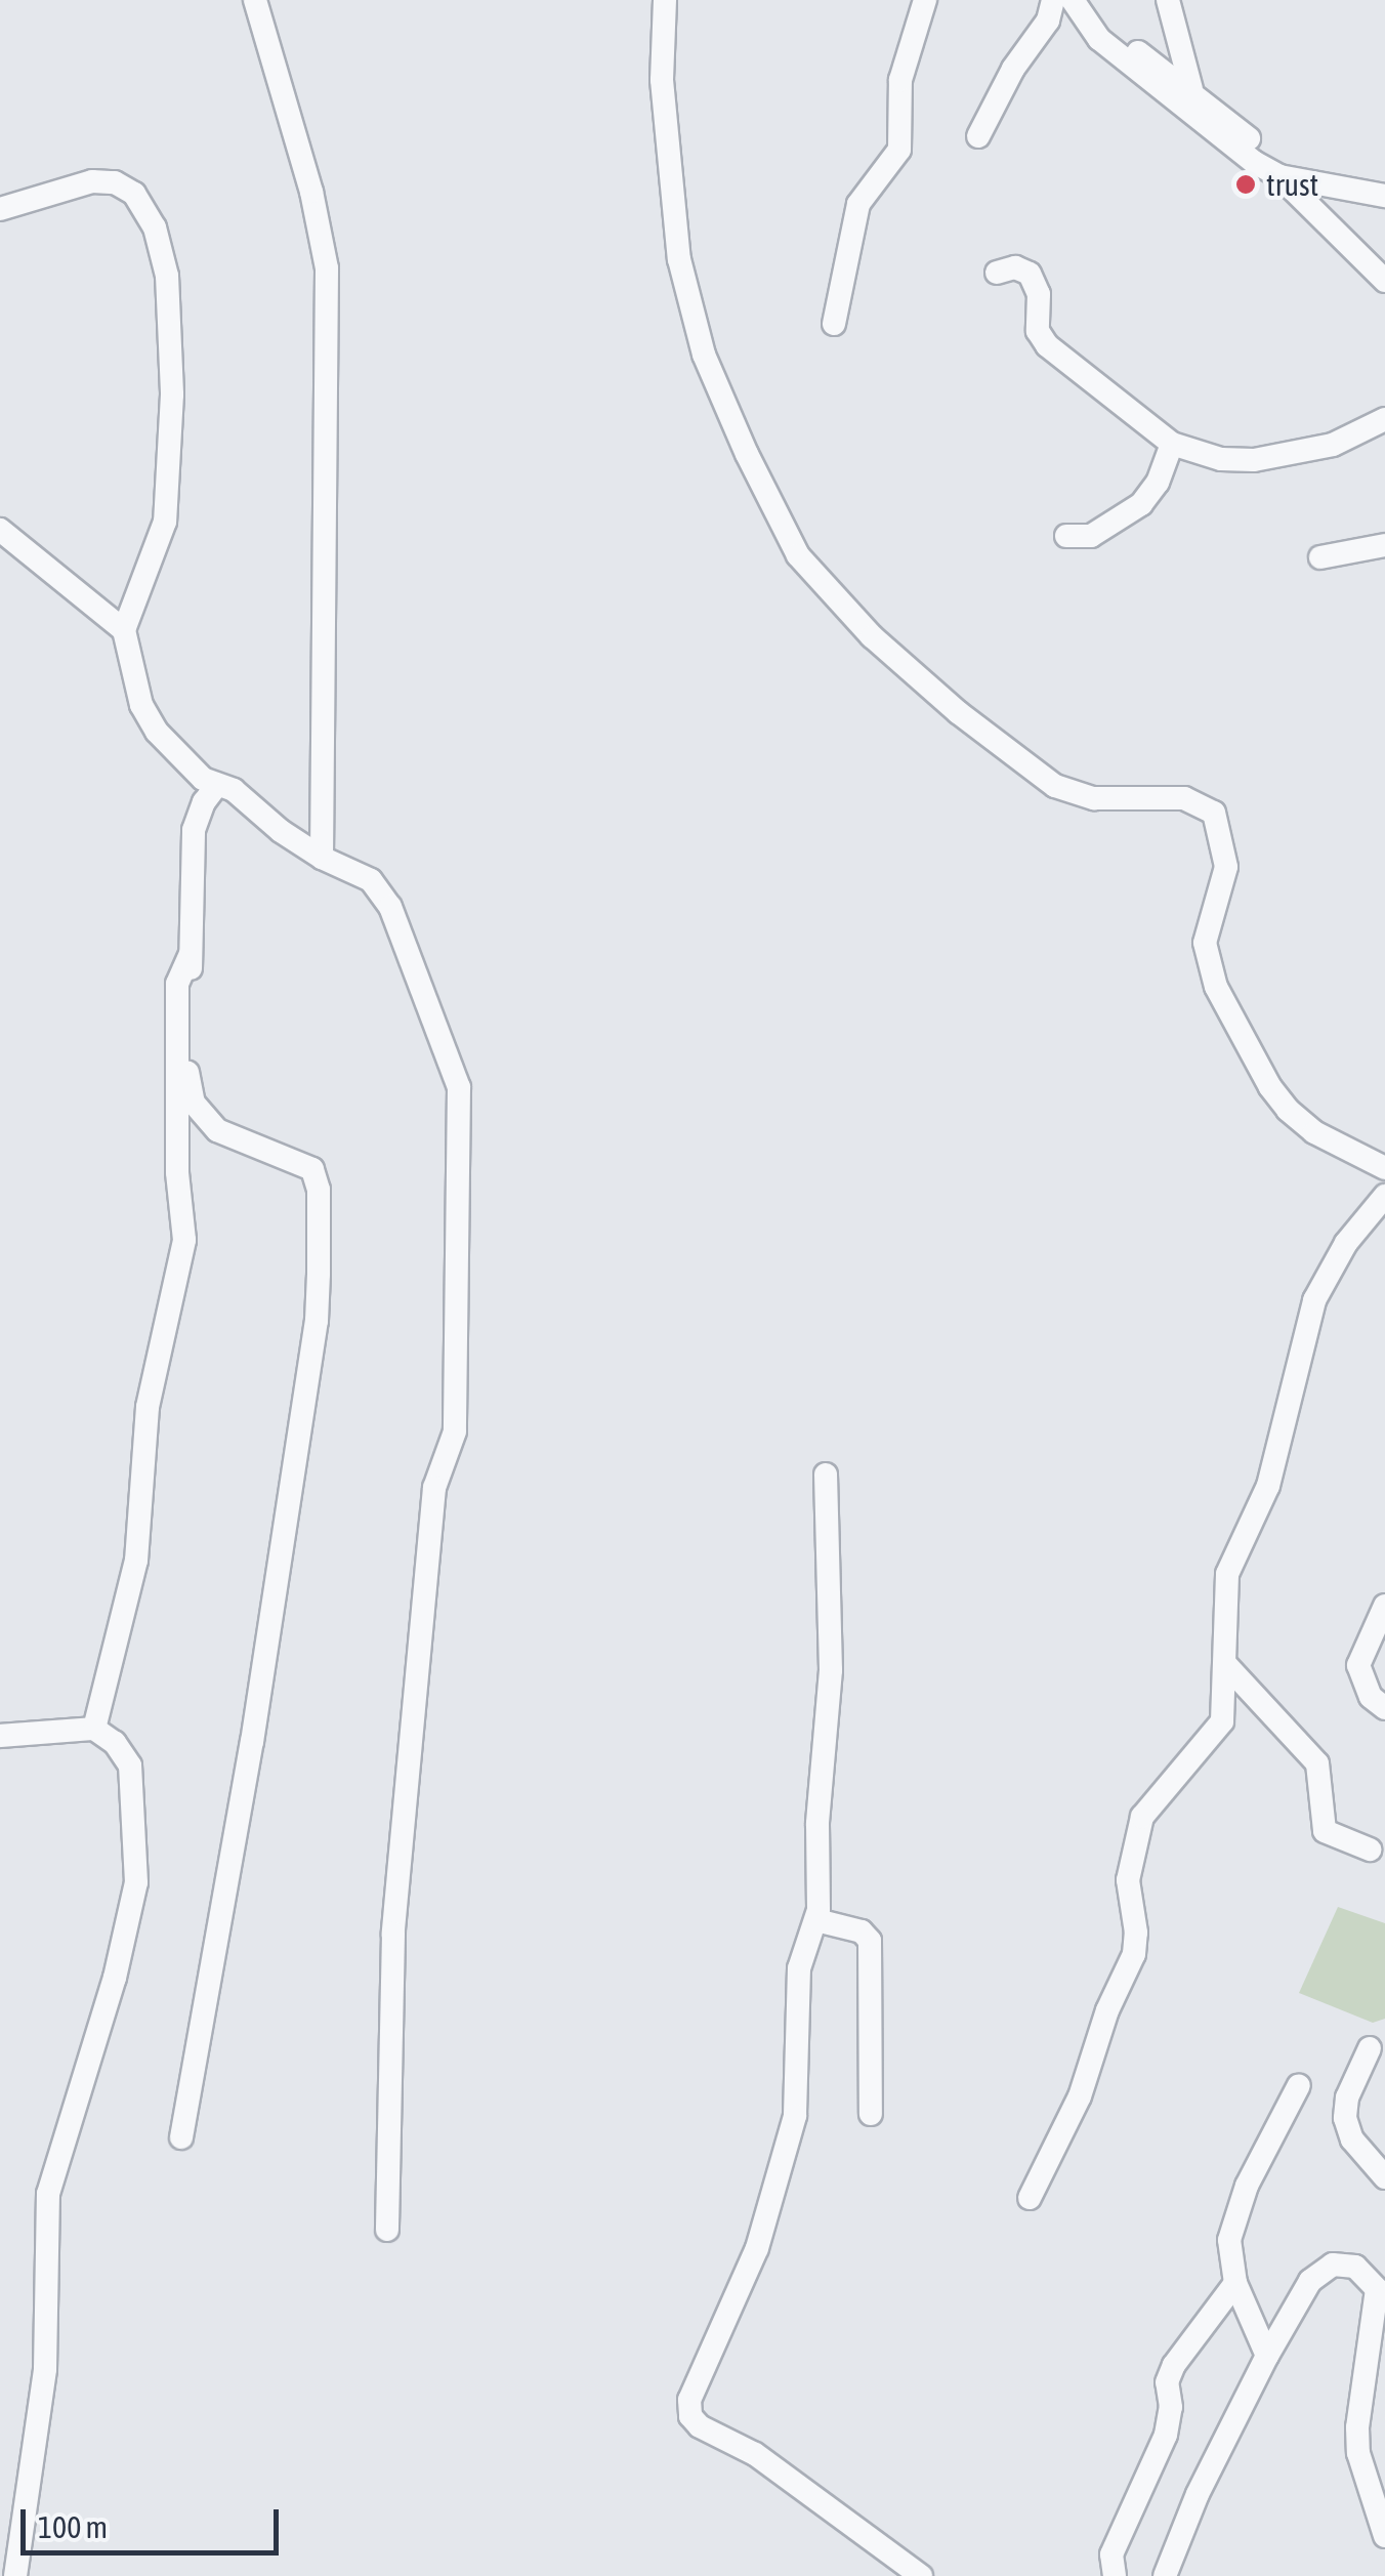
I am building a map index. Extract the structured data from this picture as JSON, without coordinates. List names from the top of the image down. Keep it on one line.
{"places":["trust"],"scale_bar":"100 m"}
